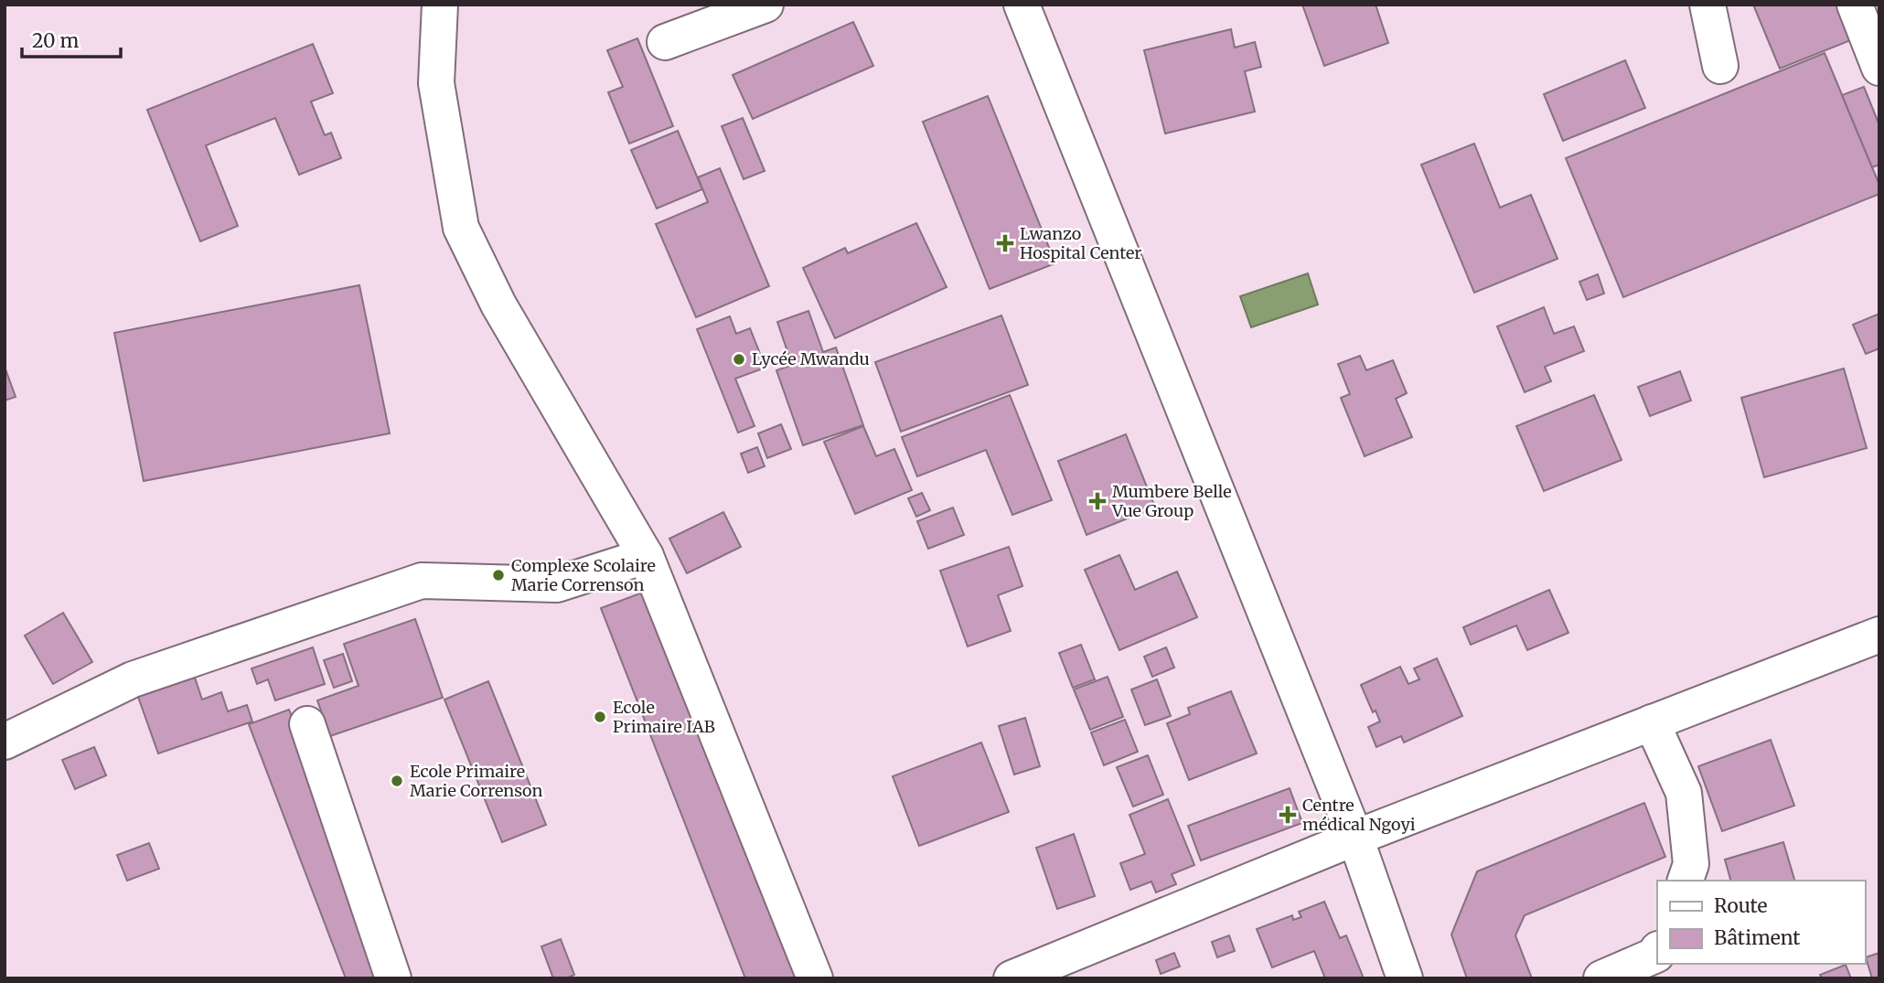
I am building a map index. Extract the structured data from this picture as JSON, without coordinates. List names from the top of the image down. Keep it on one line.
{"places":{"health":["Lwanzo Hospital Center","Mumbere Belle Vue Group","Centre médical Ngoyi"],"other":["Lycée Mwandu","Complexe Scolaire Marie Correnson","Ecole Primaire IAB","Ecole Primaire Marie Correnson"]},"legend":["Route","Bâtiment"],"scale_bar":"20 m"}
